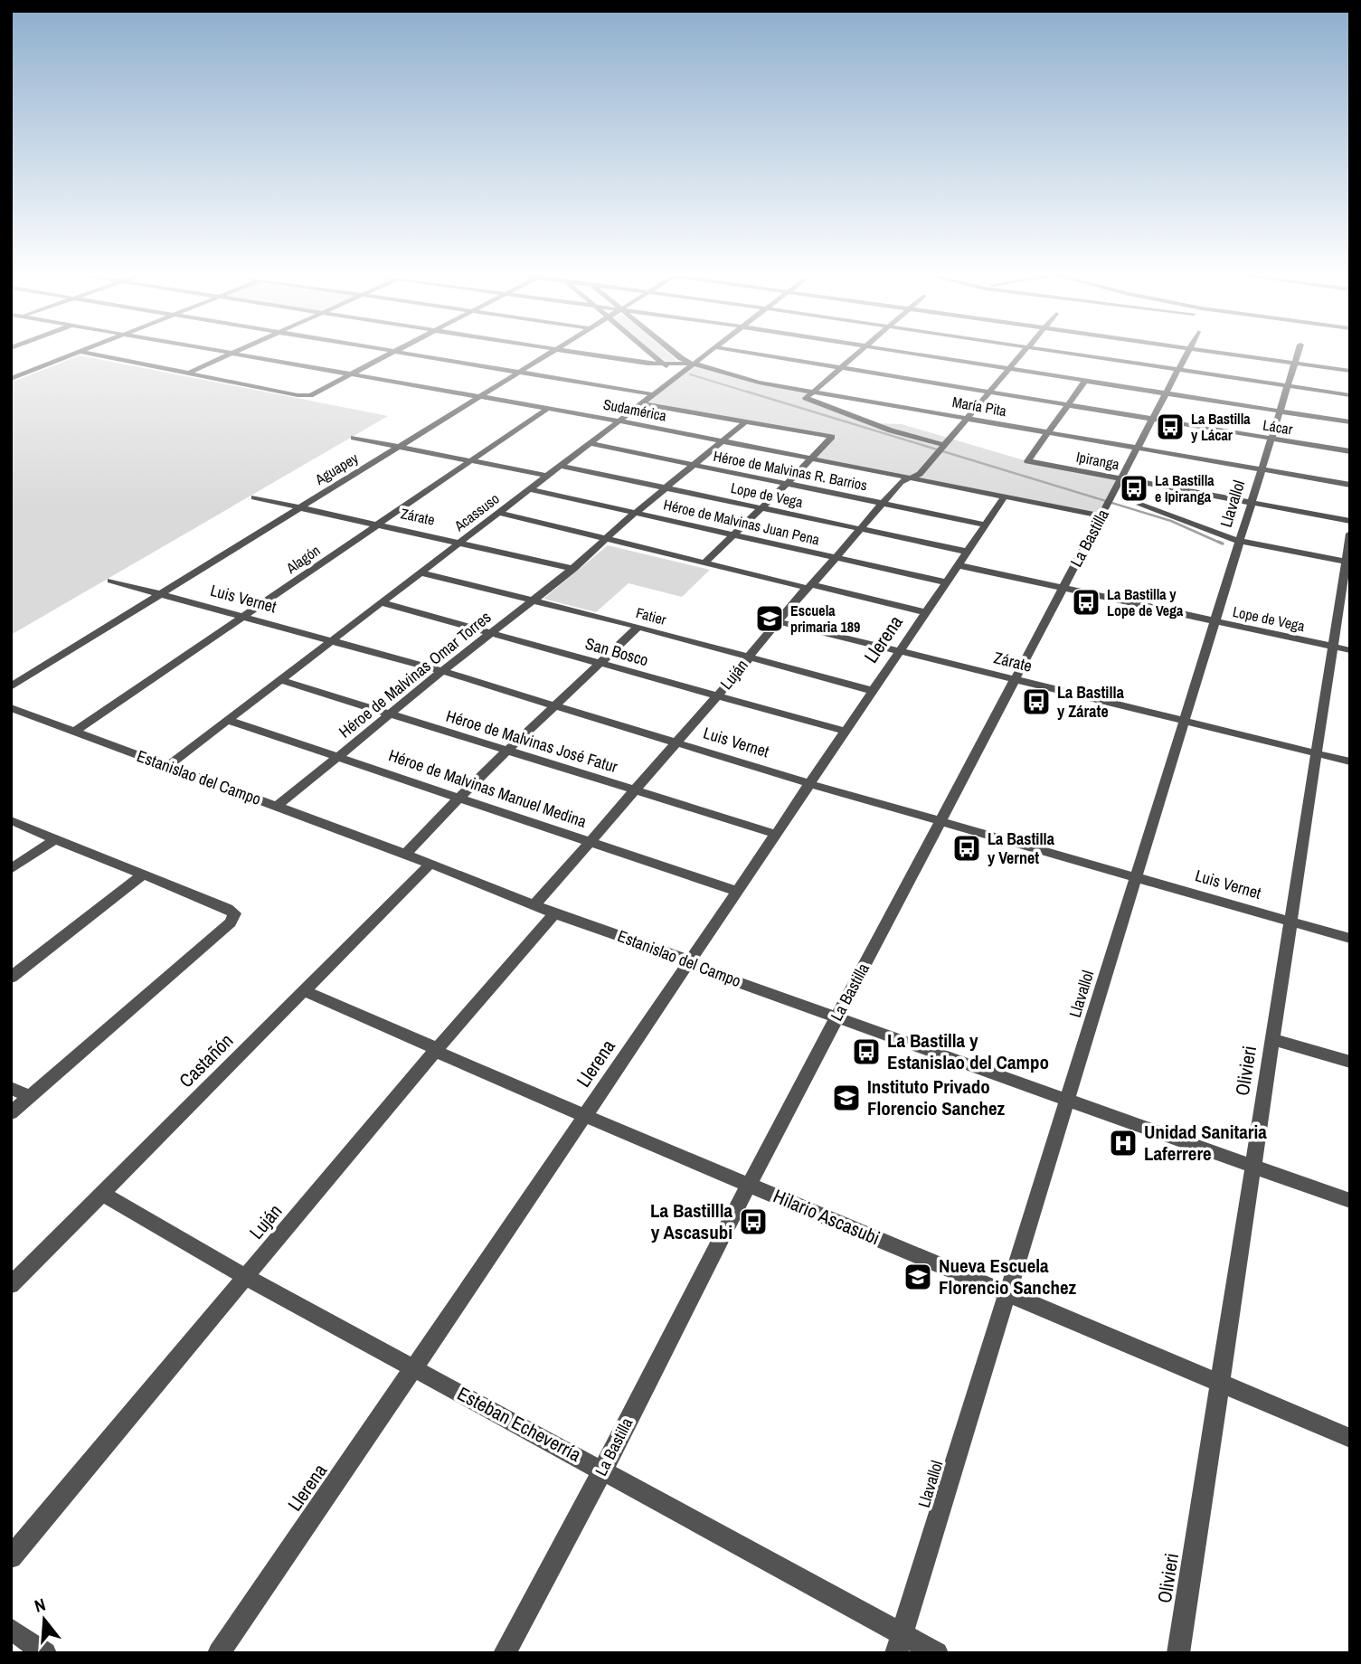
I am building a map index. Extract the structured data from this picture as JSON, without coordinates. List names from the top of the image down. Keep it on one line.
{"streets":{"street":["María Pita","Sudamérica","Lácar","Ipiranga","Aguapey","Héroe de Malvinas R. Barrios","Lope de Vega","Llavallol","Acassuso","Zárate","Héroe de Malvinas Juan Pena","La Bastilla","Alagón","Luis Vernet","Fatier","Llerena","San Bosco","Héroe de Malvinas Omar Torres","Luján","Héroe de Malvinas José Fatur","Estanislao del Campo","Héroe de Malvinas Manuel Medina","Castañón","Olivieri","Hilario Ascasubi","Esteban Echeverría"]},"crossings":[["María Pita","Ipiranga"],["María Pita","Llavallol"],["María Pita","Acassuso"],["María Pita","La Bastilla"],["María Pita","Luján"],["Sudamérica","Aguapey"],["Sudamérica","Acassuso"],["Sudamérica","La Bastilla"],["Sudamérica","Alagón"],["Sudamérica","Llerena"],["Sudamérica","Luján"],["Lácar","Llavallol"],["Lácar","La Bastilla"],["Lácar","Luján"],["Ipiranga","Llavallol"],["Ipiranga","La Bastilla"],["Aguapey","Zárate"],["Aguapey","Luis Vernet"],["Héroe de Malvinas R. Barrios","Acassuso"],["Héroe de Malvinas R. Barrios","Llerena"],["Héroe de Malvinas R. Barrios","Luján"],["Lope de Vega","Llavallol"],["Lope de Vega","Acassuso"],["Lope de Vega","La Bastilla"],["Lope de Vega","Llerena"],["Lope de Vega","Luján"],["Lope de Vega","Olivieri"],["Llavallol","Zárate"],["Llavallol","Luis Vernet"],["Llavallol","Estanislao del Campo"],["Llavallol","Hilario Ascasubi"],["Llavallol","Esteban Echeverría"],["Acassuso","Zárate"],["Acassuso","Héroe de Malvinas Juan Pena"],["Acassuso","Luis Vernet"],["Acassuso","Fatier"],["Acassuso","San Bosco"],["Acassuso","Héroe de Malvinas José Fatur"],["Acassuso","Estanislao del Campo"],["Acassuso","Héroe de Malvinas Manuel Medina"],["Zárate","La Bastilla"],["Zárate","Alagón"],["Zárate","Llerena"],["Zárate","Héroe de Malvinas Omar Torres"],["Zárate","Luján"],["Zárate","Olivieri"],["Héroe de Malvinas Juan Pena","Llerena"],["Héroe de Malvinas Juan Pena","Luján"],["La Bastilla","Luis Vernet"],["La Bastilla","Estanislao del Campo"],["La Bastilla","Hilario Ascasubi"],["La Bastilla","Esteban Echeverría"],["Alagón","Luis Vernet"],["Alagón","Estanislao del Campo"],["Luis Vernet","Llerena"],["Luis Vernet","Héroe de Malvinas Omar Torres"],["Luis Vernet","Luján"],["Luis Vernet","Olivieri"],["Fatier","Llerena"],["Fatier","Héroe de Malvinas Omar Torres"],["Fatier","Luján"],["Llerena","San Bosco"],["Llerena","Héroe de Malvinas José Fatur"],["Llerena","Estanislao del Campo"],["Llerena","Héroe de Malvinas Manuel Medina"],["Llerena","Hilario Ascasubi"],["Llerena","Esteban Echeverría"],["San Bosco","Héroe de Malvinas Omar Torres"],["San Bosco","Luján"],["Héroe de Malvinas Omar Torres","Héroe de Malvinas José Fatur"],["Héroe de Malvinas Omar Torres","Estanislao del Campo"],["Héroe de Malvinas Omar Torres","Héroe de Malvinas Manuel Medina"],["Luján","Héroe de Malvinas José Fatur"],["Luján","Estanislao del Campo"],["Luján","Héroe de Malvinas Manuel Medina"],["Luján","Hilario Ascasubi"],["Luján","Esteban Echeverría"],["Estanislao del Campo","Castañón"],["Estanislao del Campo","Olivieri"],["Castañón","Hilario Ascasubi"],["Castañón","Esteban Echeverría"],["Olivieri","Hilario Ascasubi"]],"places":{"bus stop":["La Bastilla y Lácar","La Bastilla e Ipiranga","La Bastilla y Lope de Vega","La Bastilla y Zárate","La Bastilla y Vernet","La Bastilla y Estanislao del Campo","La Bastillla y Ascasubi"],"school or university":["Escuela primaria 189","Instituto Privado Florencio Sanchez","Nueva Escuela Florencio Sanchez"],"hospital":["Unidad Sanitaria Laferrere"]},"north":"top"}
